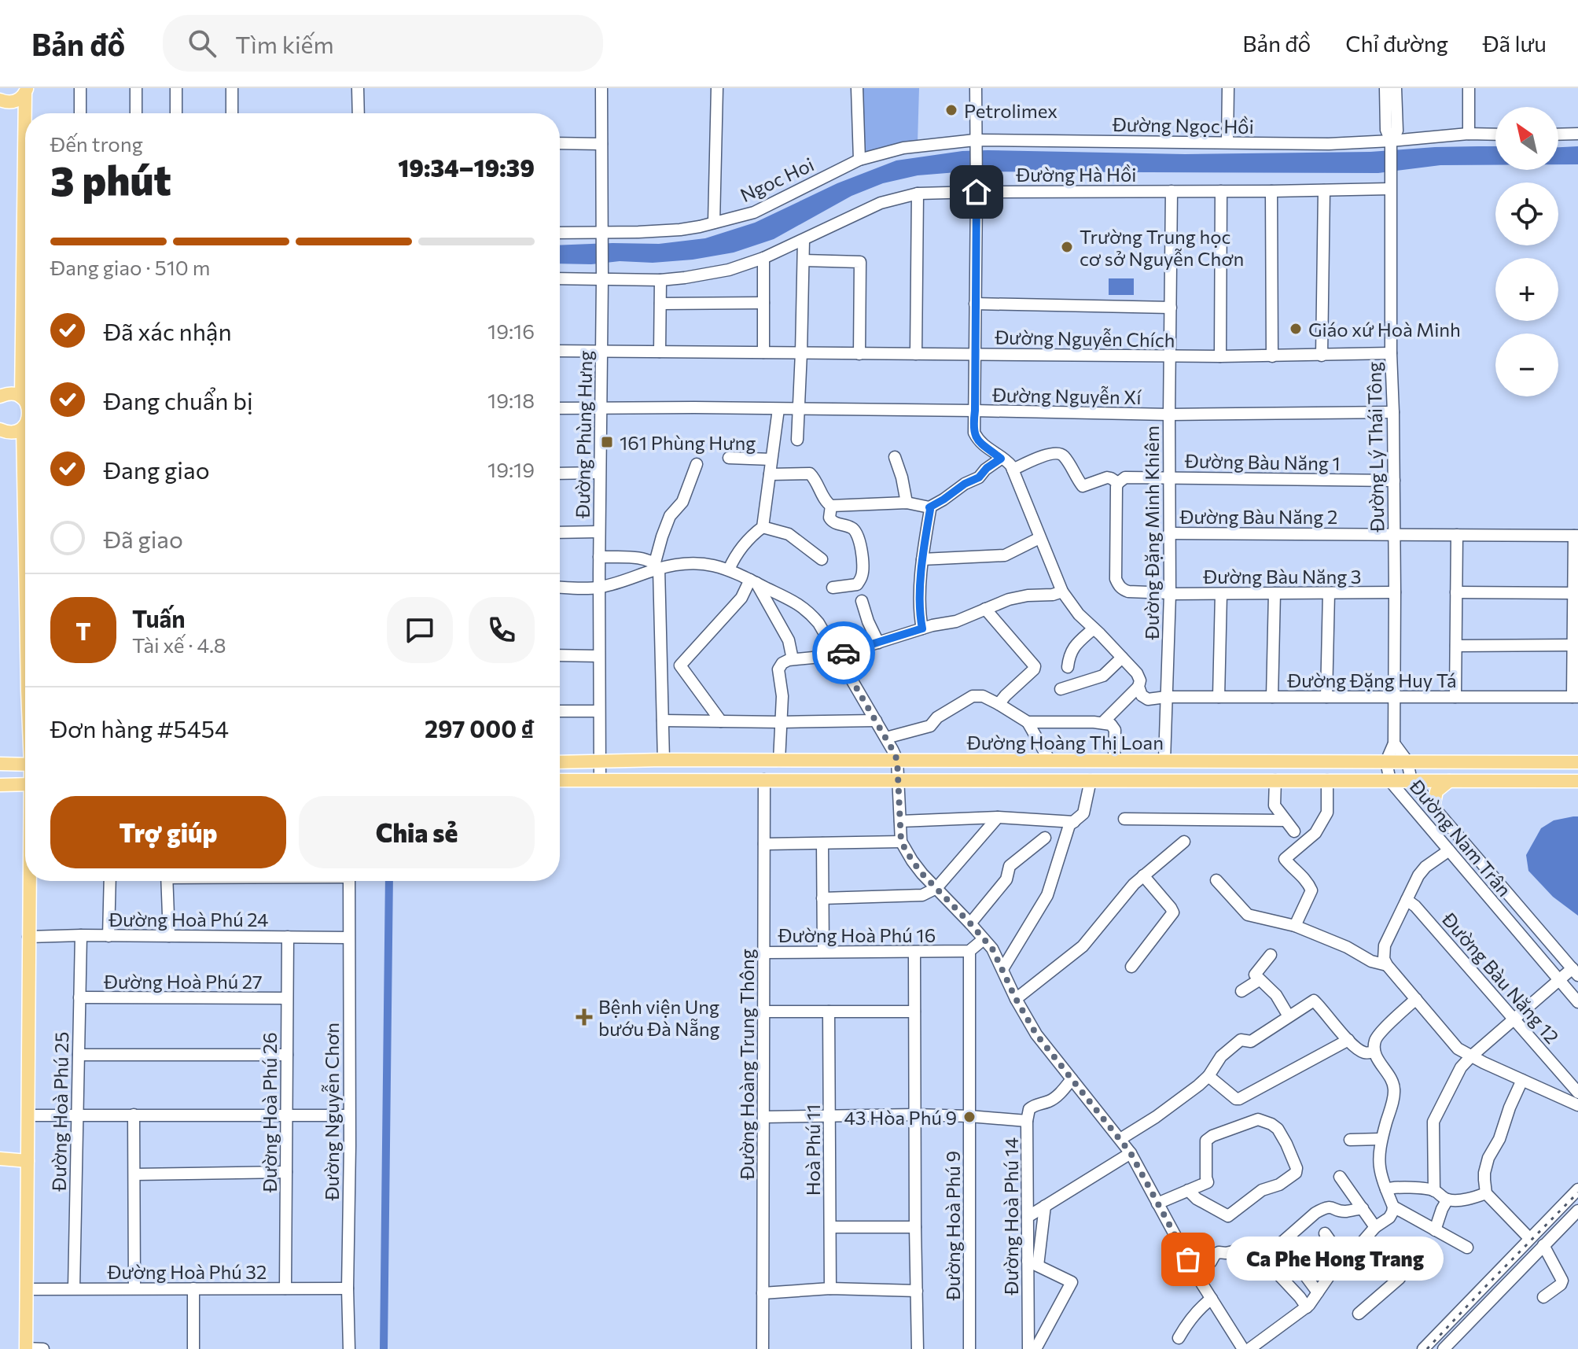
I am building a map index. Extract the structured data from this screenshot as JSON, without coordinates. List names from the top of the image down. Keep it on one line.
{"streets":{"main road":["Đường Hoàng Thị Loan"],"street":["Đường Ngọc Hồi","Đường Hà Hồi","Ngoc Hoi","Đường Nguyễn Chích","Đường Nguyễn Xí","Đường Phùng Hưng","Đường Lý Thái Tông","Đường Bàu Năng 1","Đường Bàu Năng 2","Đường Đặng Minh Khiêm","Đường Bàu Năng 3","Đường Đặng Huy Tá","Đường Nam Trân","Đường Hoà Phú 24","Đường Hoà Phú 16","Đường Bàu Năng 12","Đường Hoà Phú 27","Đường Hoàng Trung Thông","Đường Hoà Phú 25","Đường Nguyễn Chơn","Đường Hoà Phú 26","Hoà Phú 11","Đường Hoà Phú 14","Đường Hoà Phú 9","Đường Hoà Phú 32"]},"crossings":[["Đường Ngọc Hồi","Ngoc Hoi"],["Đường Ngọc Hồi","Đường Lý Thái Tông"],["Đường Hà Hồi","Đường Phùng Hưng"],["Đường Hà Hồi","Đường Lý Thái Tông"],["Đường Hà Hồi","Đường Đặng Minh Khiêm"],["Ngoc Hoi","Đường Phùng Hưng"],["Đường Nguyễn Chích","Đường Phùng Hưng"],["Đường Nguyễn Chích","Đường Lý Thái Tông"],["Đường Nguyễn Chích","Đường Đặng Minh Khiêm"],["Đường Nguyễn Xí","Đường Phùng Hưng"],["Đường Nguyễn Xí","Đường Lý Thái Tông"],["Đường Nguyễn Xí","Đường Đặng Minh Khiêm"],["Đường Phùng Hưng","Đường Hoàng Thị Loan"],["Đường Lý Thái Tông","Đường Bàu Năng 1"],["Đường Lý Thái Tông","Đường Bàu Năng 2"],["Đường Lý Thái Tông","Đường Bàu Năng 3"],["Đường Lý Thái Tông","Đường Đặng Huy Tá"],["Đường Lý Thái Tông","Đường Nam Trân"],["Đường Bàu Năng 1","Đường Đặng Minh Khiêm"],["Đường Bàu Năng 1","Đường Bàu Năng 3"],["Đường Bàu Năng 2","Đường Đặng Minh Khiêm"],["Đường Đặng Minh Khiêm","Đường Bàu Năng 3"],["Đường Đặng Minh Khiêm","Đường Đặng Huy Tá"],["Đường Đặng Minh Khiêm","Đường Hoàng Thị Loan"],["Đường Hoàng Thị Loan","Đường Nam Trân"],["Đường Hoàng Thị Loan","Đường Hoàng Trung Thông"],["Đường Hoà Phú 24","Đường Hoà Phú 25"],["Đường Hoà Phú 24","Đường Nguyễn Chơn"],["Đường Hoà Phú 24","Đường Hoà Phú 26"],["Đường Hoà Phú 16","Đường Hoàng Trung Thông"],["Đường Hoà Phú 16","Đường Hoà Phú 9"],["Đường Hoà Phú 27","Đường Hoà Phú 25"],["Đường Hoà Phú 27","Đường Hoà Phú 26"],["Đường Hoàng Trung Thông","Đường Hoà Phú 14"],["Đường Hoà Phú 25","Đường Hoà Phú 32"],["Đường Nguyễn Chơn","Đường Hoà Phú 32"],["Đường Hoà Phú 26","Đường Hoà Phú 32"],["Hoà Phú 11","Đường Hoà Phú 14"],["Đường Hoà Phú 14","Đường Hoà Phú 9"]],"places":{"other":["Petrolimex","Trường Trung học cơ sở Nguyễn Chơn","Giáo xứ Hoà Minh","43 Hòa Phú 9","Ca Phe Hong Trang"],"transit":["161 Phùng Hưng"],"health":["Bệnh viện Ung bướu Đà Nẵng"]},"north":"top left","page":{"header":"Bản đồ","search":"Tìm kiếm","nav":["Bản đồ","Chỉ đường","Đã lưu"],"map_buttons":["+","−"],"heading":["3 phút","Đến trong","19:34–19:39"],"panel":["Tuấn","Tài xế · 4.8","Đơn hàng #5454","297 000 ₫"],"bar":"Đang giao · 510 m","list":[["Đã xác nhận","19:16"],["Đang chuẩn bị","19:18"],["Đang giao","19:19"],"Đã giao"],"round":"T","buttons":["Trợ giúp","Chia sẻ"],"bubble":"Ca Phe Hong Trang"}}
